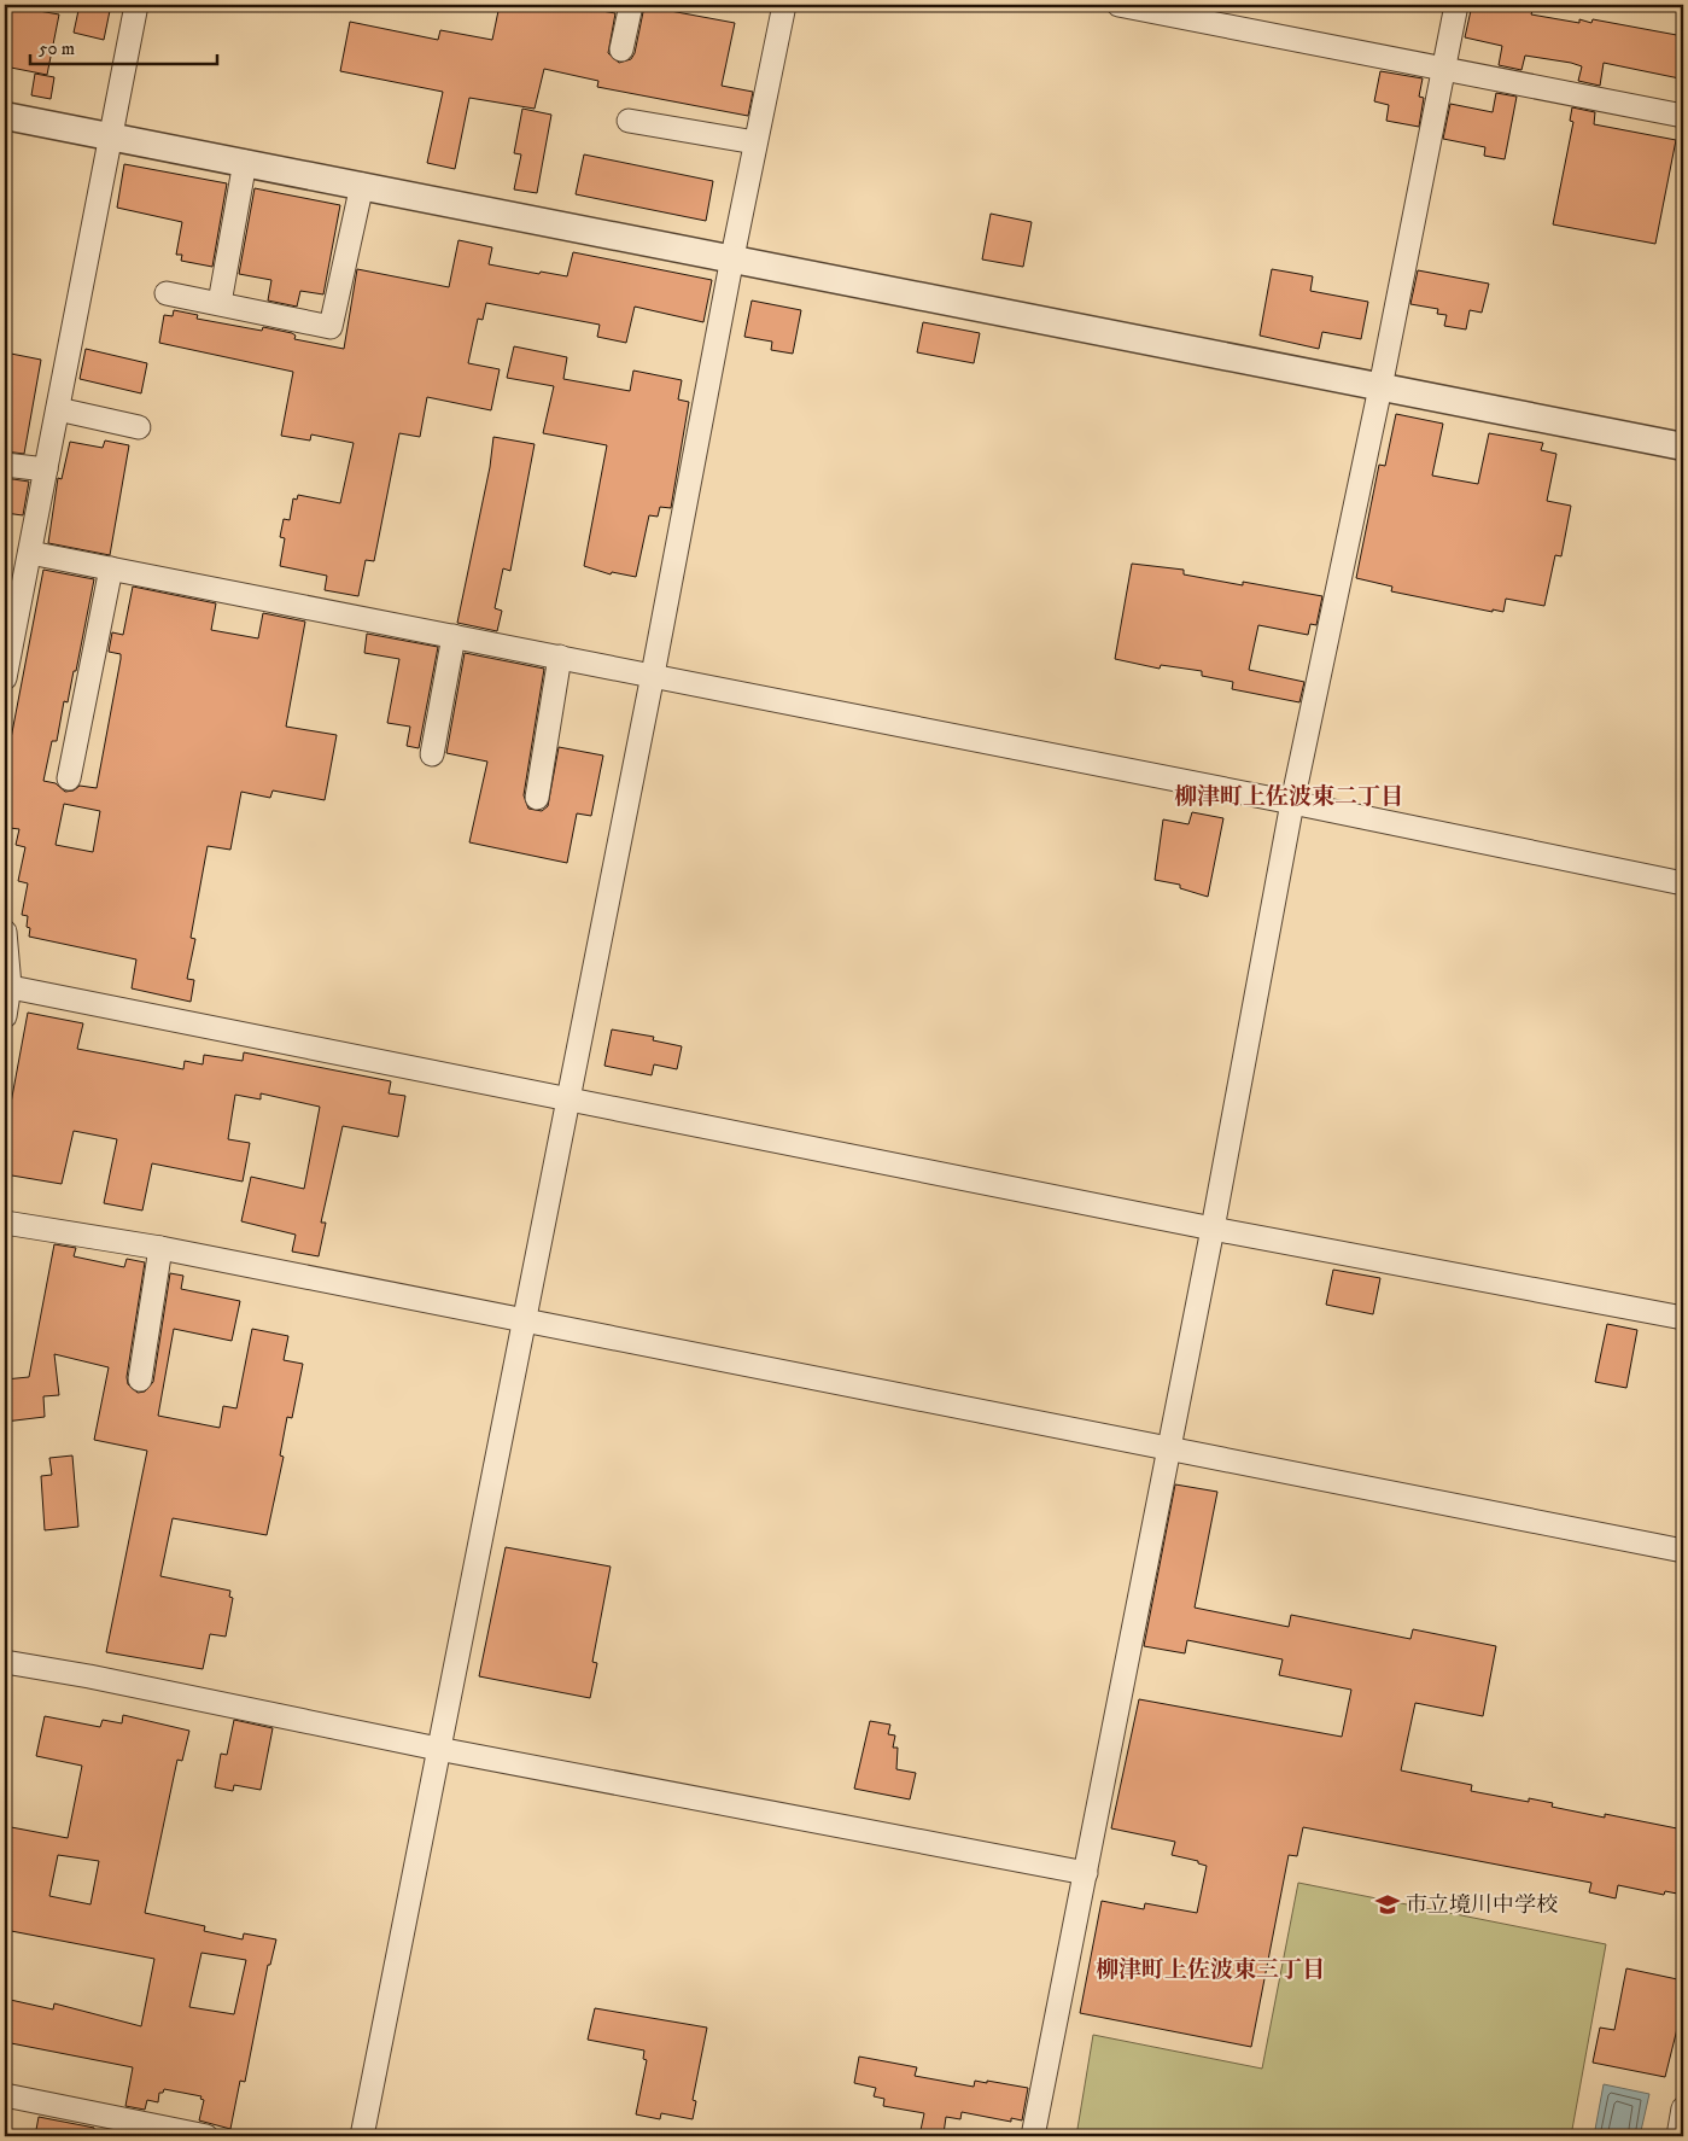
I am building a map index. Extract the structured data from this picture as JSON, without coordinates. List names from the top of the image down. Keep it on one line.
{"districts":["柳津町上佐波東二丁目","柳津町上佐波東三丁目"],"places":{"school or university":["市立境川中学校"]},"scale_bar":"50 m"}
